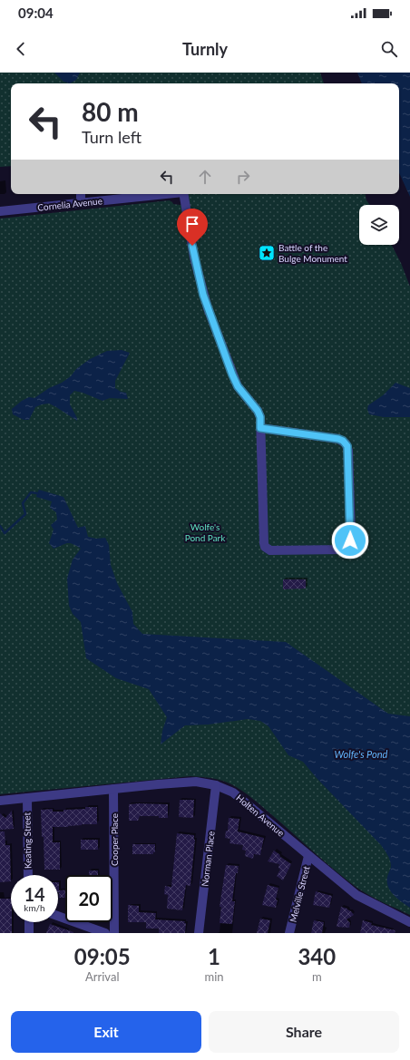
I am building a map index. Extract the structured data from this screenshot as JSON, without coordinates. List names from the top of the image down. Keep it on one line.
{"streets":{"street":["Cornelia Avenue","Holten Avenue","Cooper Place","Keating Street","Norman Place","Melville Street"]},"crossings":[["Holten Avenue","Cooper Place"],["Holten Avenue","Keating Street"],["Holten Avenue","Norman Place"],["Holten Avenue","Melville Street"]],"water":["Wolfe's Pond"],"parks":["Wolfe's Pond Park"],"places":{"place":["Battle of the Bulge Monument"]},"page":{"status":"09:04","header":"Turnly","turn":["80 m","Turn left"],"speed":"14 km/h","limit":"20","eta":["09:05","Arrival","1","min","340","m"],"buttons":["Exit","Share"]}}
